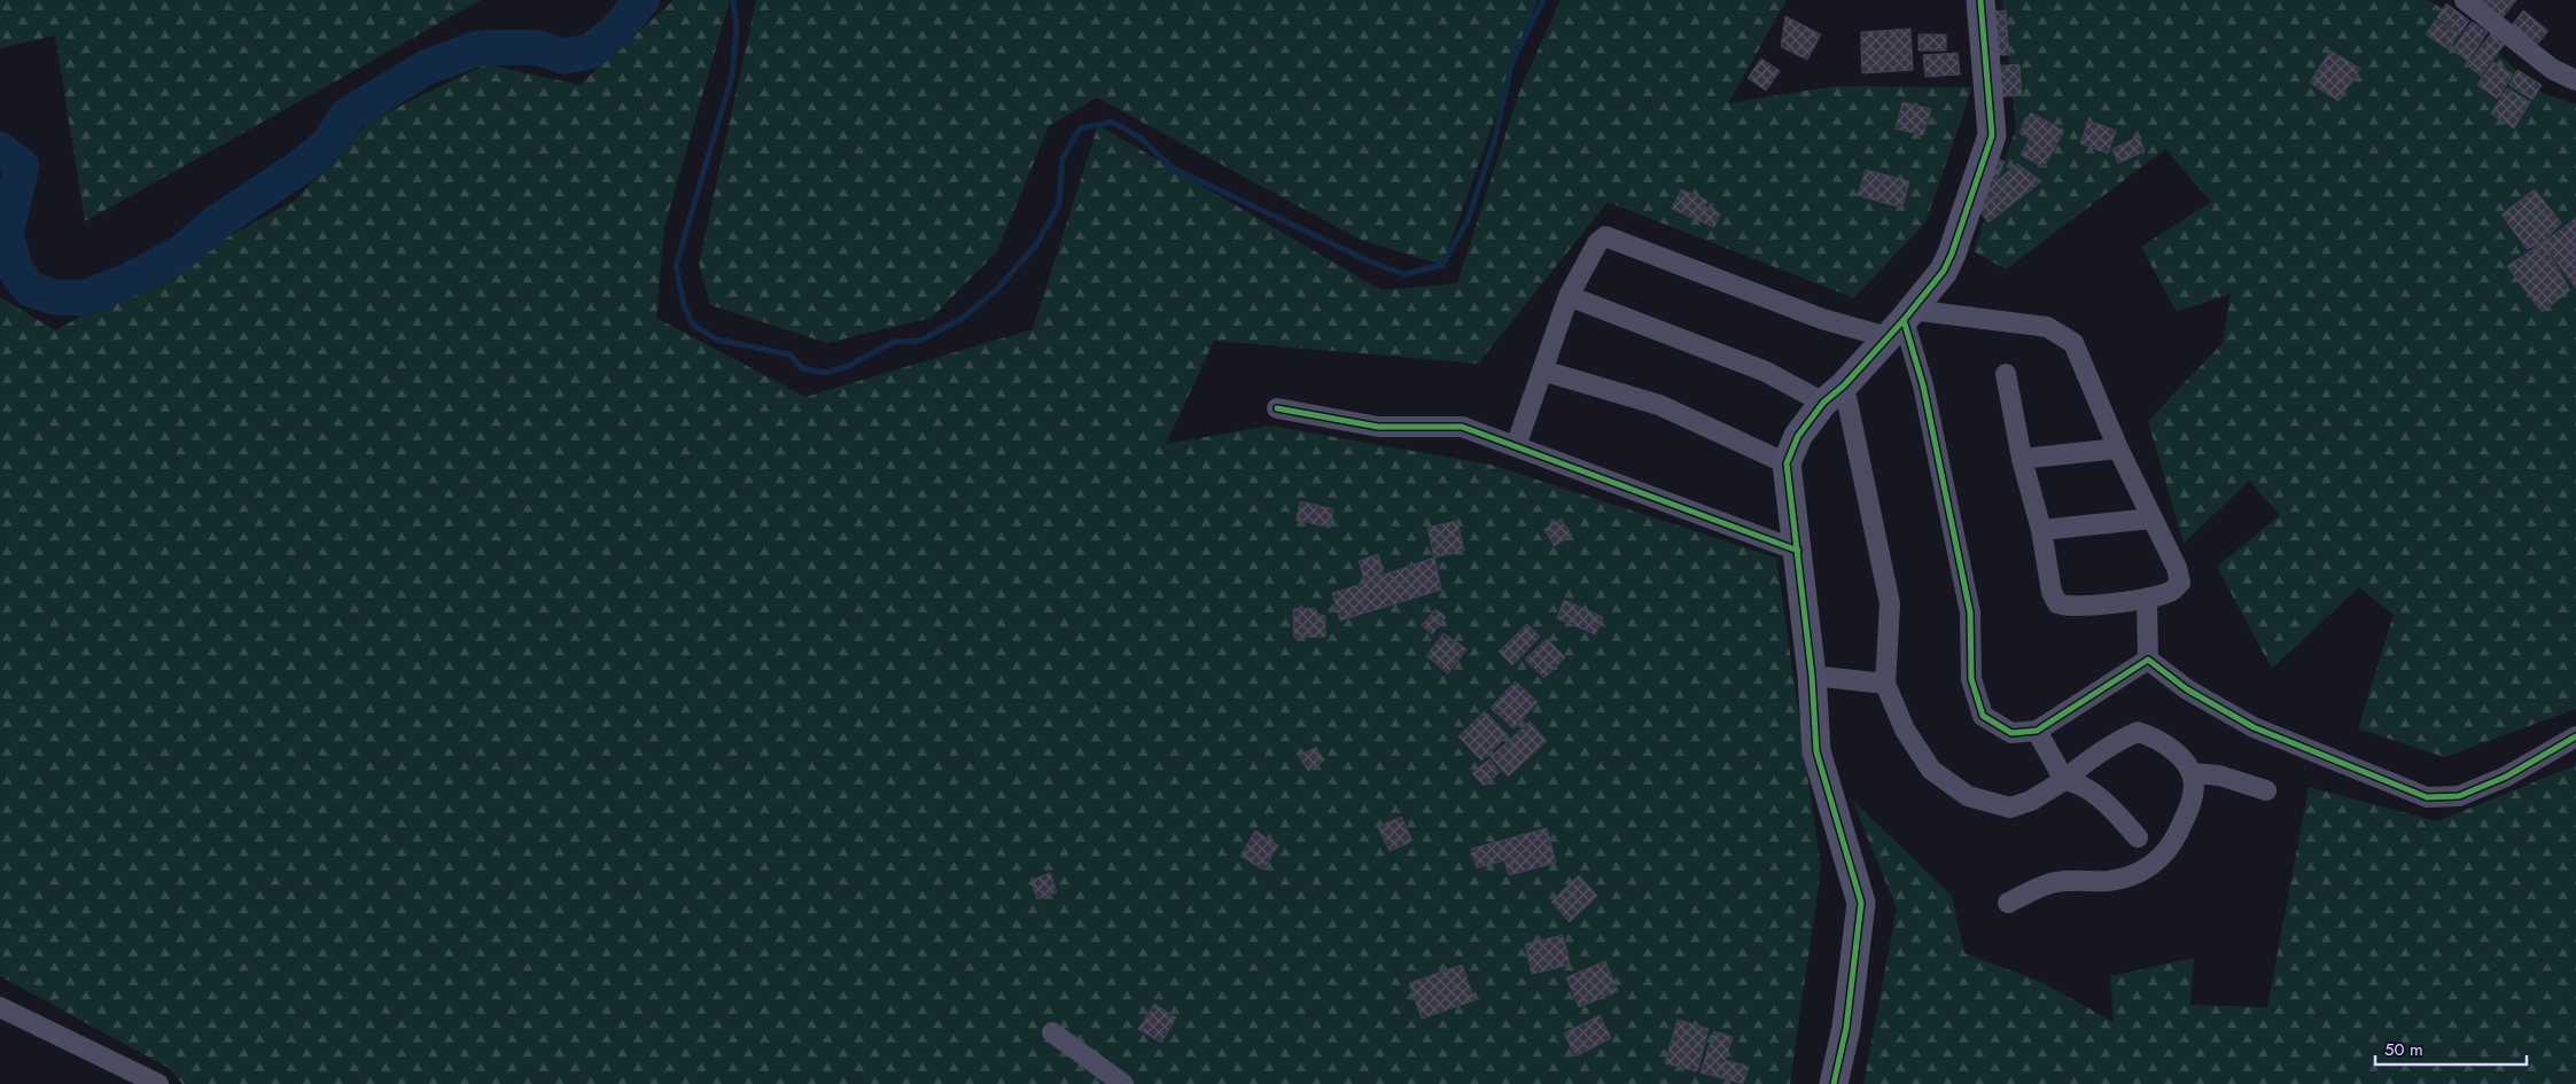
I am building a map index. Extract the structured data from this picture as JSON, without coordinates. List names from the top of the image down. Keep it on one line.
{"scale_bar":"50 m"}
